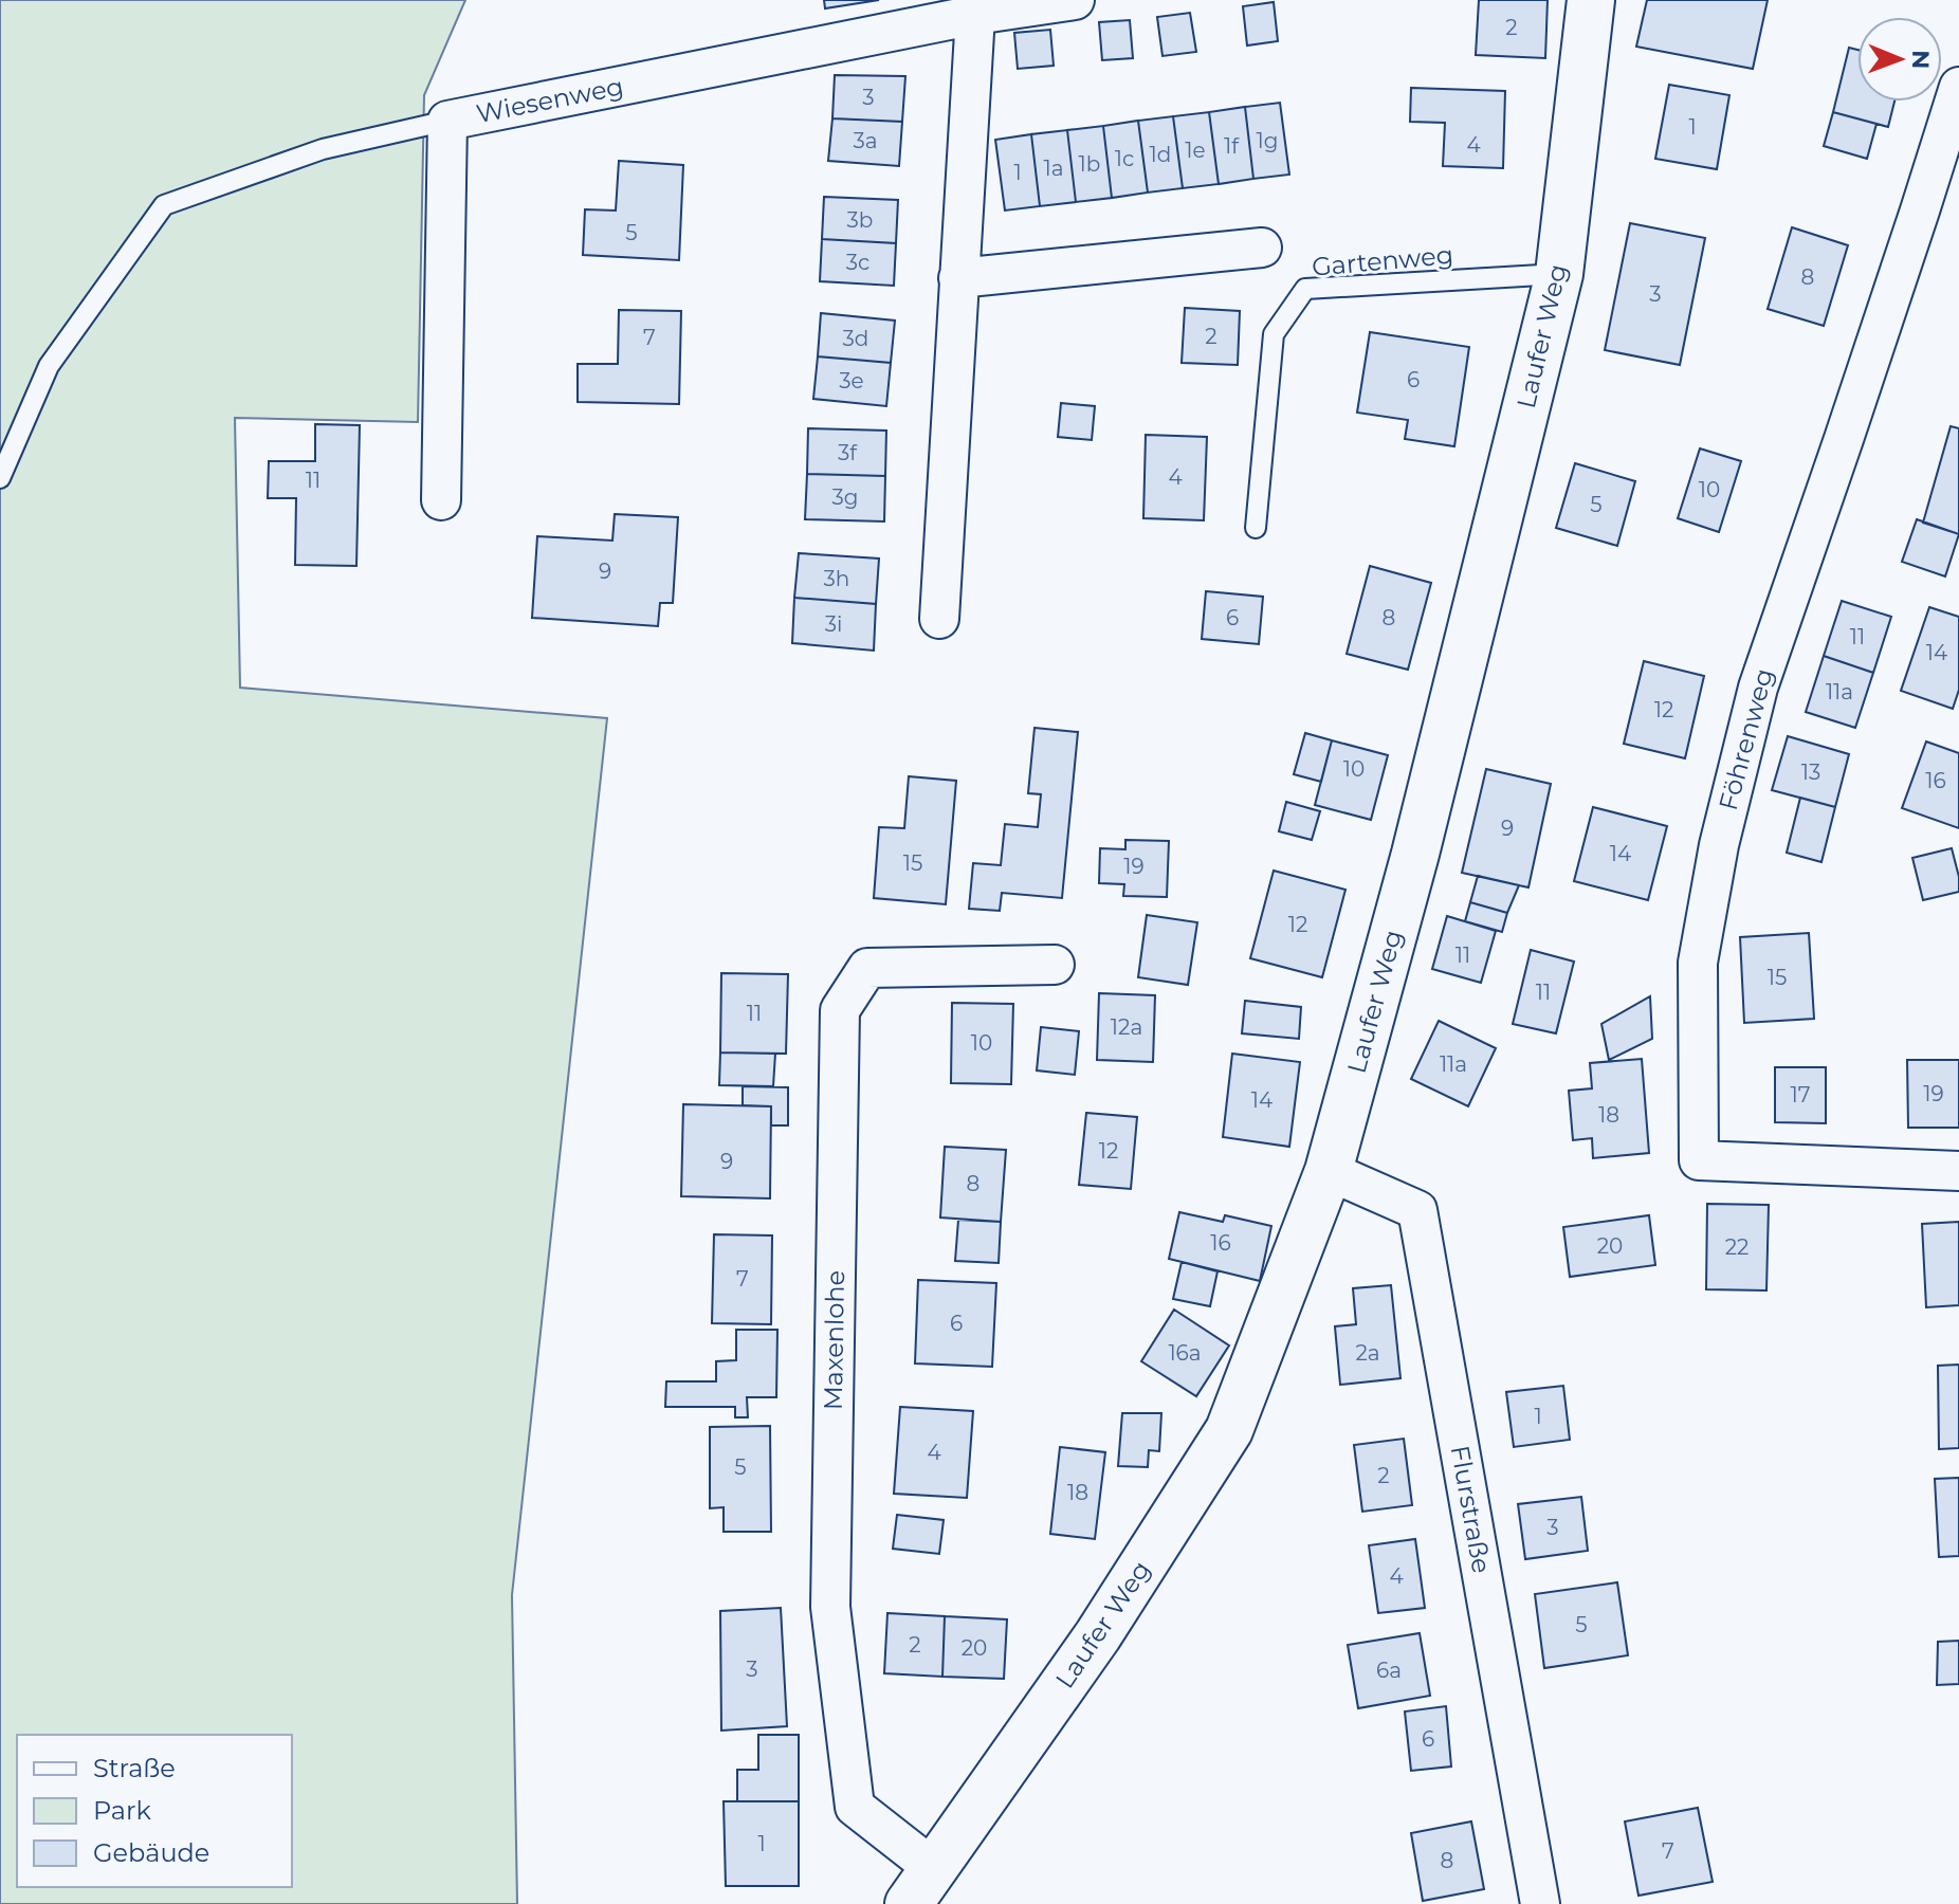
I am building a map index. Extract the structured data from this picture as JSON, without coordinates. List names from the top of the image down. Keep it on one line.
{"streets":{"street":["Wiesenweg","Laufer Weg","Föhrenweg","Maxenlohe","Flurstraße"],"lane":["Gartenweg"]},"crossings":[["Gartenweg","Laufer Weg"],["Laufer Weg","Maxenlohe"],["Laufer Weg","Flurstraße"]],"house_numbers":["2","3","1","3a","1g","4","1f","1e","1d","1c","1b","1a","1","3b","5","3c","8","3","2","7","3d","6","3e","3f","4","11","10","3g","5","9","3h","6","8","3i","11","14","11a","12","10","13","16","9","14","15","19","12","11","15","11","11","12a","10","11a","19","17","14","18","12","9","8","16","20","22","7","6","16a","2a","1","4","5","2","18","3","4","5","2","20","3","6a","6","1","7","8"],"legend":["Straße","Park","Gebäude"],"north":"right"}
